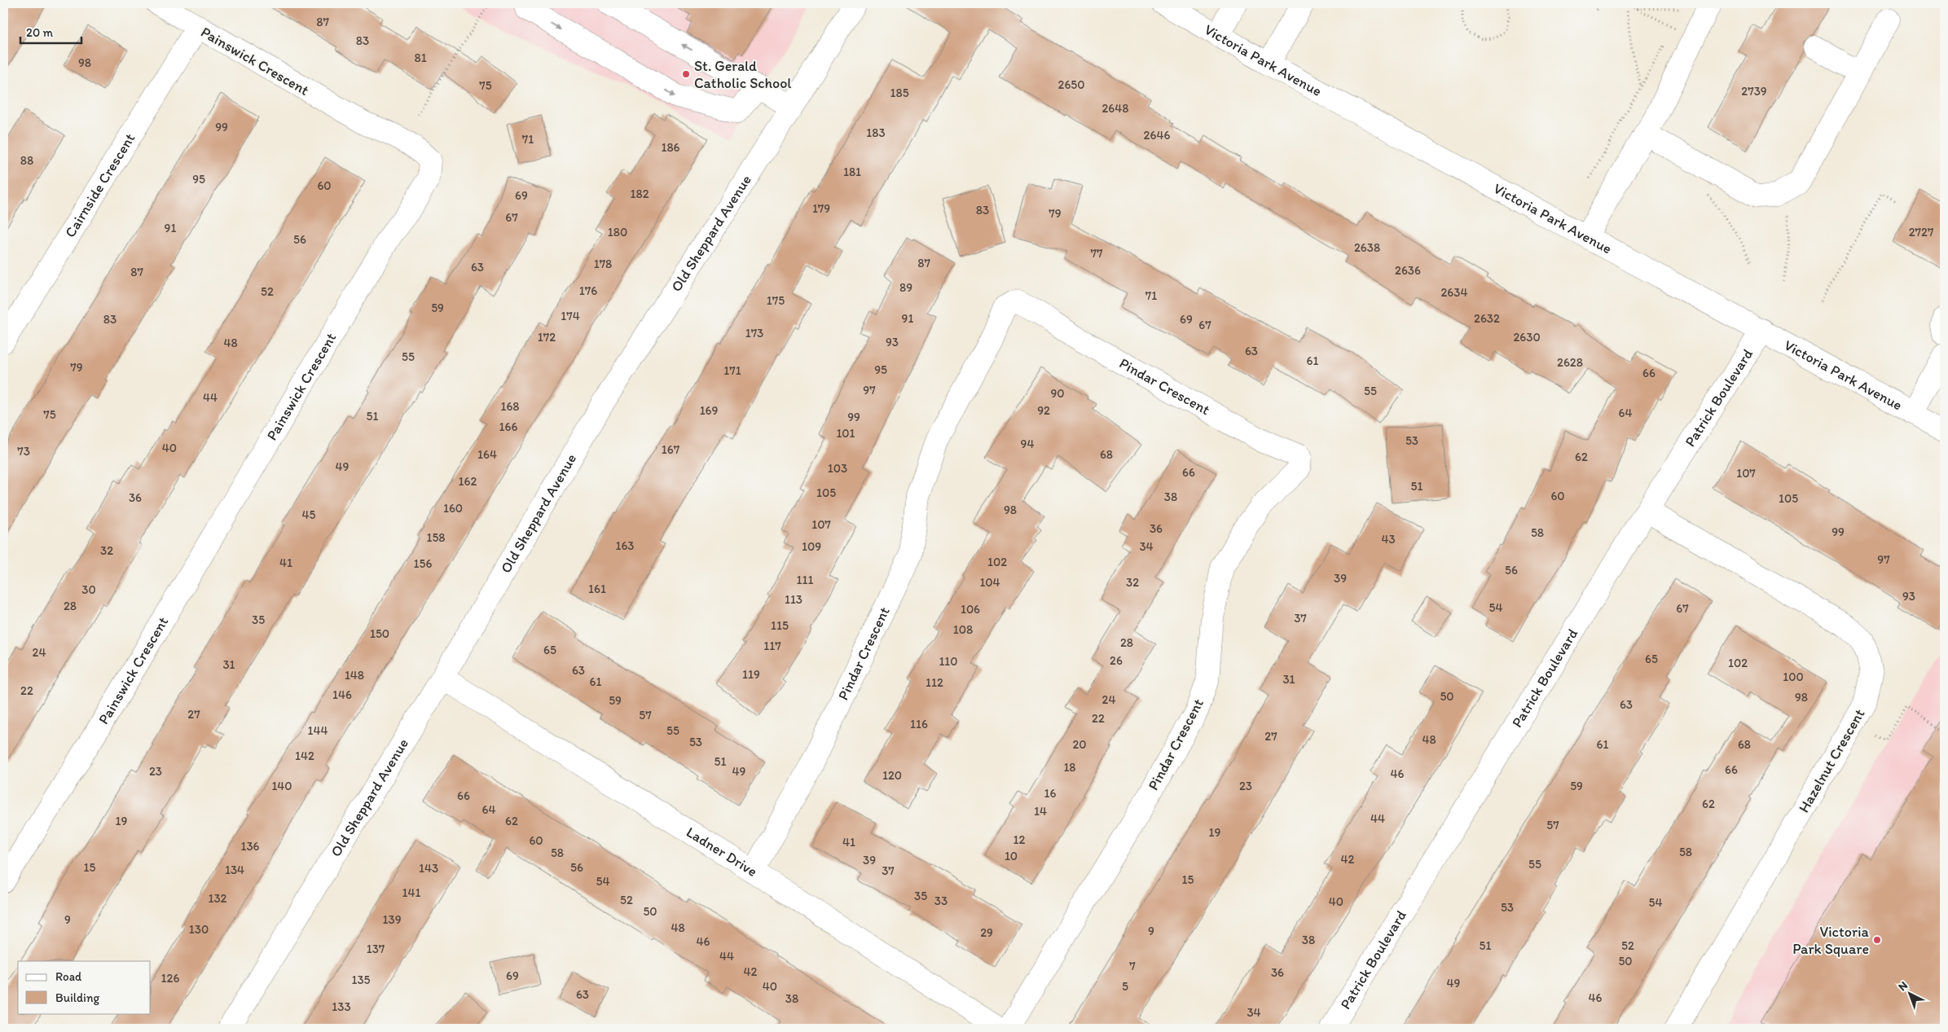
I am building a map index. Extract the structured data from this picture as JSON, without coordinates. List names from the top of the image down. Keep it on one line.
{"streets":{"street":["Victoria Park Avenue","Painswick Crescent","Cairnside Crescent","Old Sheppard Avenue","Pindar Crescent","Patrick Boulevard","Hazelnut Crescent","Ladner Drive"]},"crossings":[["Victoria Park Avenue","Patrick Boulevard"],["Painswick Crescent","Cairnside Crescent"],["Old Sheppard Avenue","Ladner Drive"],["Pindar Crescent","Ladner Drive"],["Patrick Boulevard","Hazelnut Crescent"]],"places":["St. Gerald Catholic School","Victoria Park Square"],"house_numbers":["87","83","81","98","2650","75","2739","185","2648","99","183","2646","71","186","88","181","95","60","182","69","179","83","79","67","91","180","2727","56","2638","77","87","178","63","2636","87","89","176","52","2634","71","175","59","174","91","2632","83","69","67","173","172","2630","93","48","63","55","61","2628","79","95","171","66","97","55","90","44","168","169","92","64","75","51","99","166","101","53","94","40","167","73","164","68","62","49","103","66","107","162","51","105","60","38","36","105","160","98","45","107","36","99","58","158","43","163","109","34","32","97","102","41","156","56","39","111","104","32","161","30","93","113","28","54","67","106","37","35","115","108","150","28","117","65","24","65","26","110","102","31","63","119","148","100","31","61","112","22","146","50","98","24","59","63","27","57","22","116","144","55","27","48","53","20","61","68","142","51","18","66","23","49","46","120","140","23","59","16","66","62","64","14","44","19","62","57","19","12","60","41","136","58","58","10","42","39","55","15","56","143","134","37","15","54","141","35","132","52","33","40","54","53","50","9","139","48","130","9","29","38","46","51","52","137","44","50","7","42","36","69","126","135","49","40","5","63","46","38","133","34"],"legend":["Road","Building"],"scale_bar":"20 m","north":"top left"}
